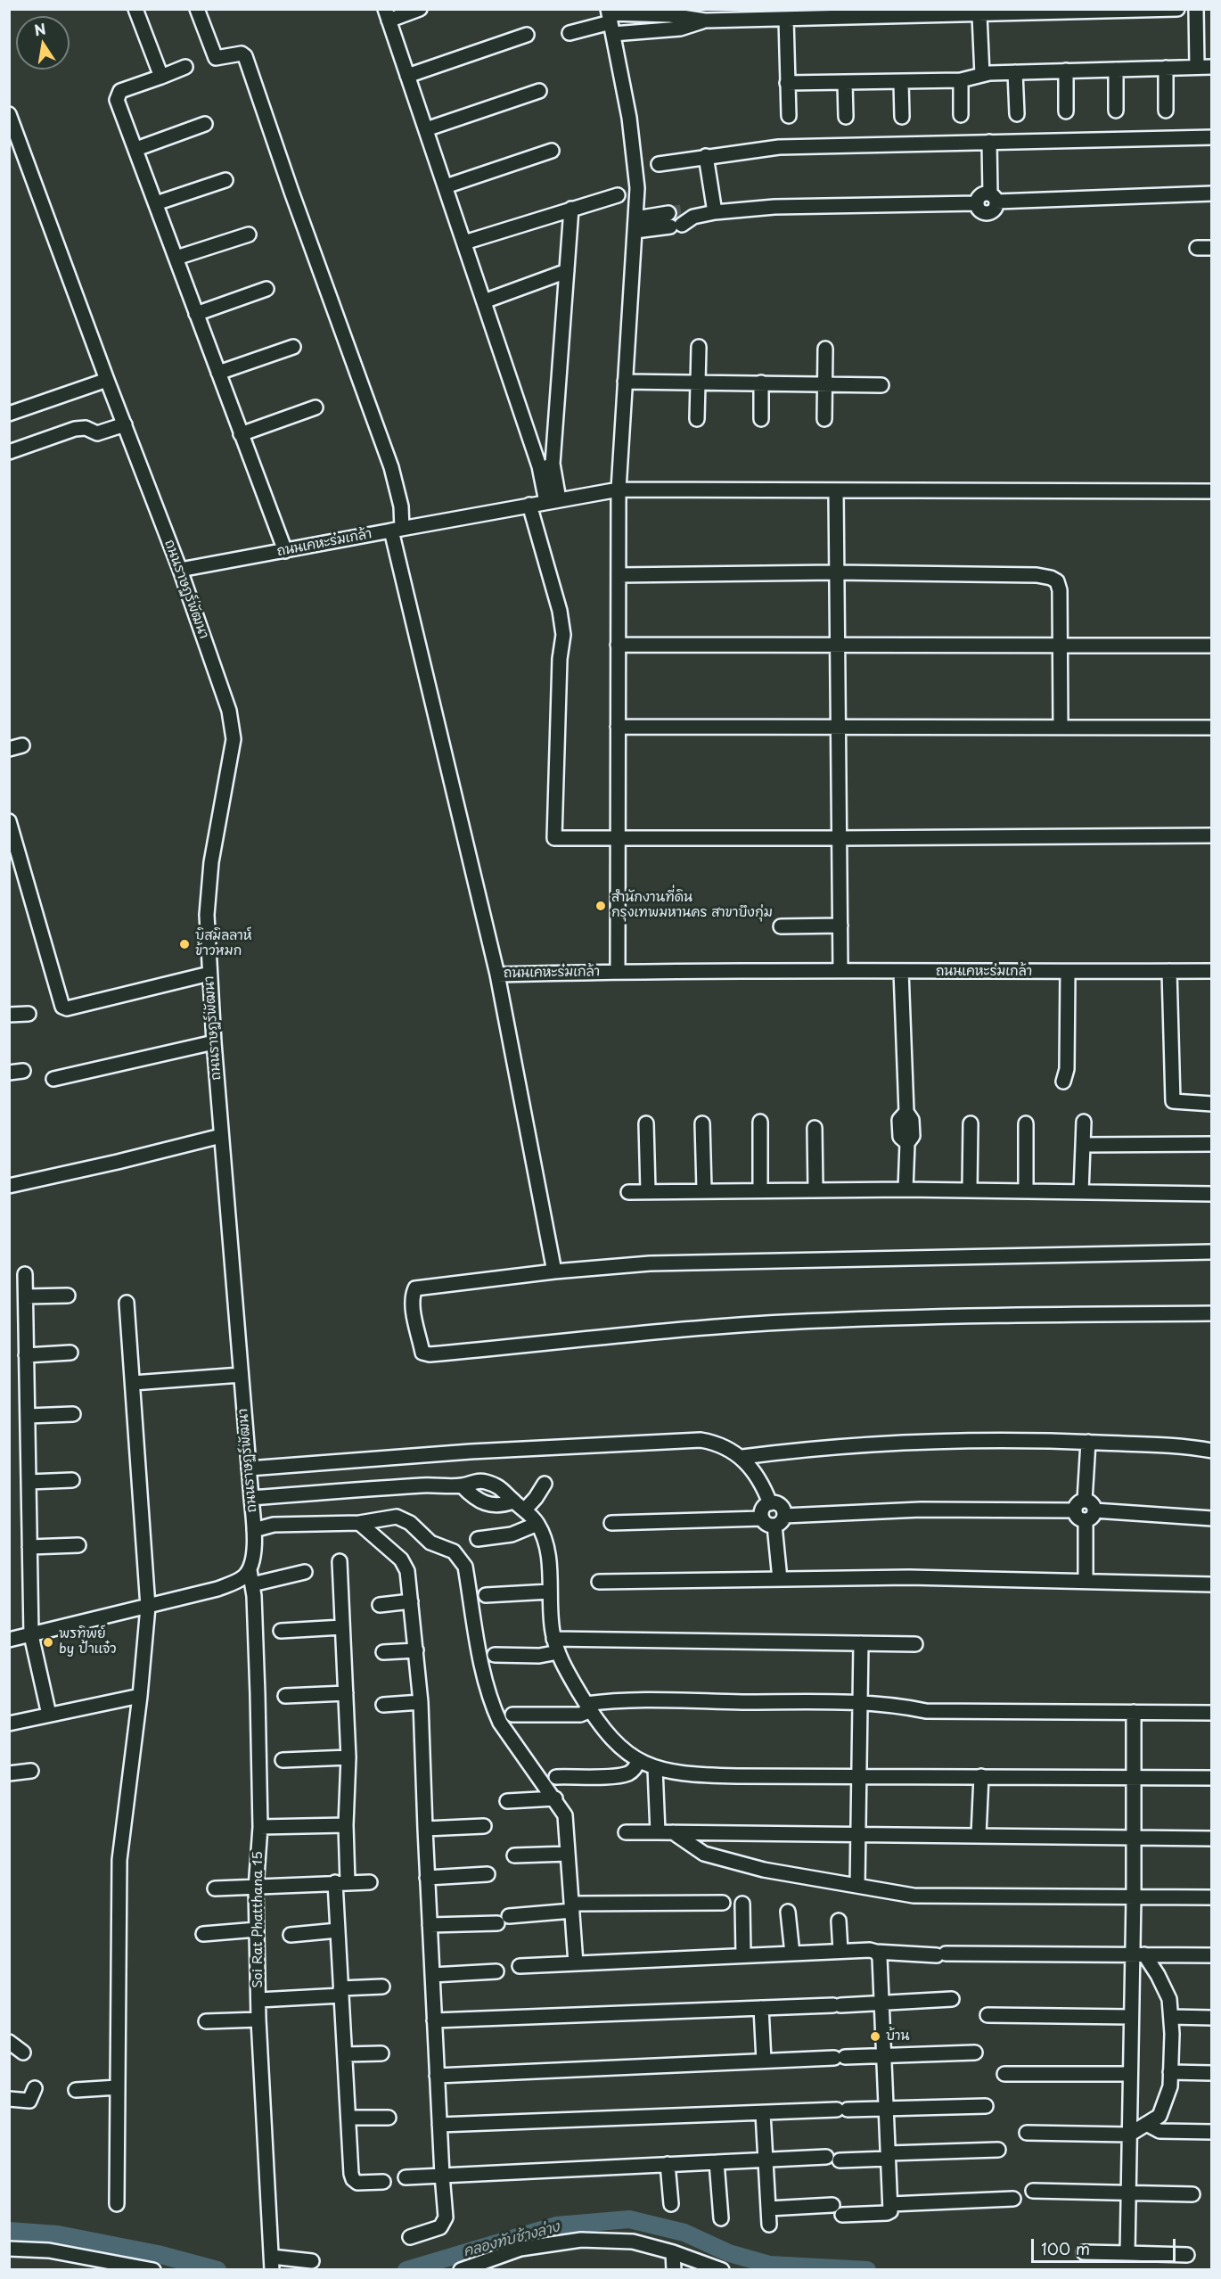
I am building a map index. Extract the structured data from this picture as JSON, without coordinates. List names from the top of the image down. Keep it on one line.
{"streets":{"street":["ถนนเคหะร่มเกล้า","ถนนราษฏร์พัฒนา","Soi Rat Phatthana 15"]},"crossings":[["ถนนเคหะร่มเกล้า","ถนนราษฏร์พัฒนา"],["ถนนราษฏร์พัฒนา","Soi Rat Phatthana 15"]],"water":["คลองทับช้างล่าง"],"places":["สำนักงานที่ดิน กรุงเทพมหานคร สาขาบึงกุ่ม","บิสมิลลาห์ ข้าวหมก","พรทิพย์ by ป้าแจ๋ว","บ้าน"],"scale_bar":"100 m","north":"top"}
